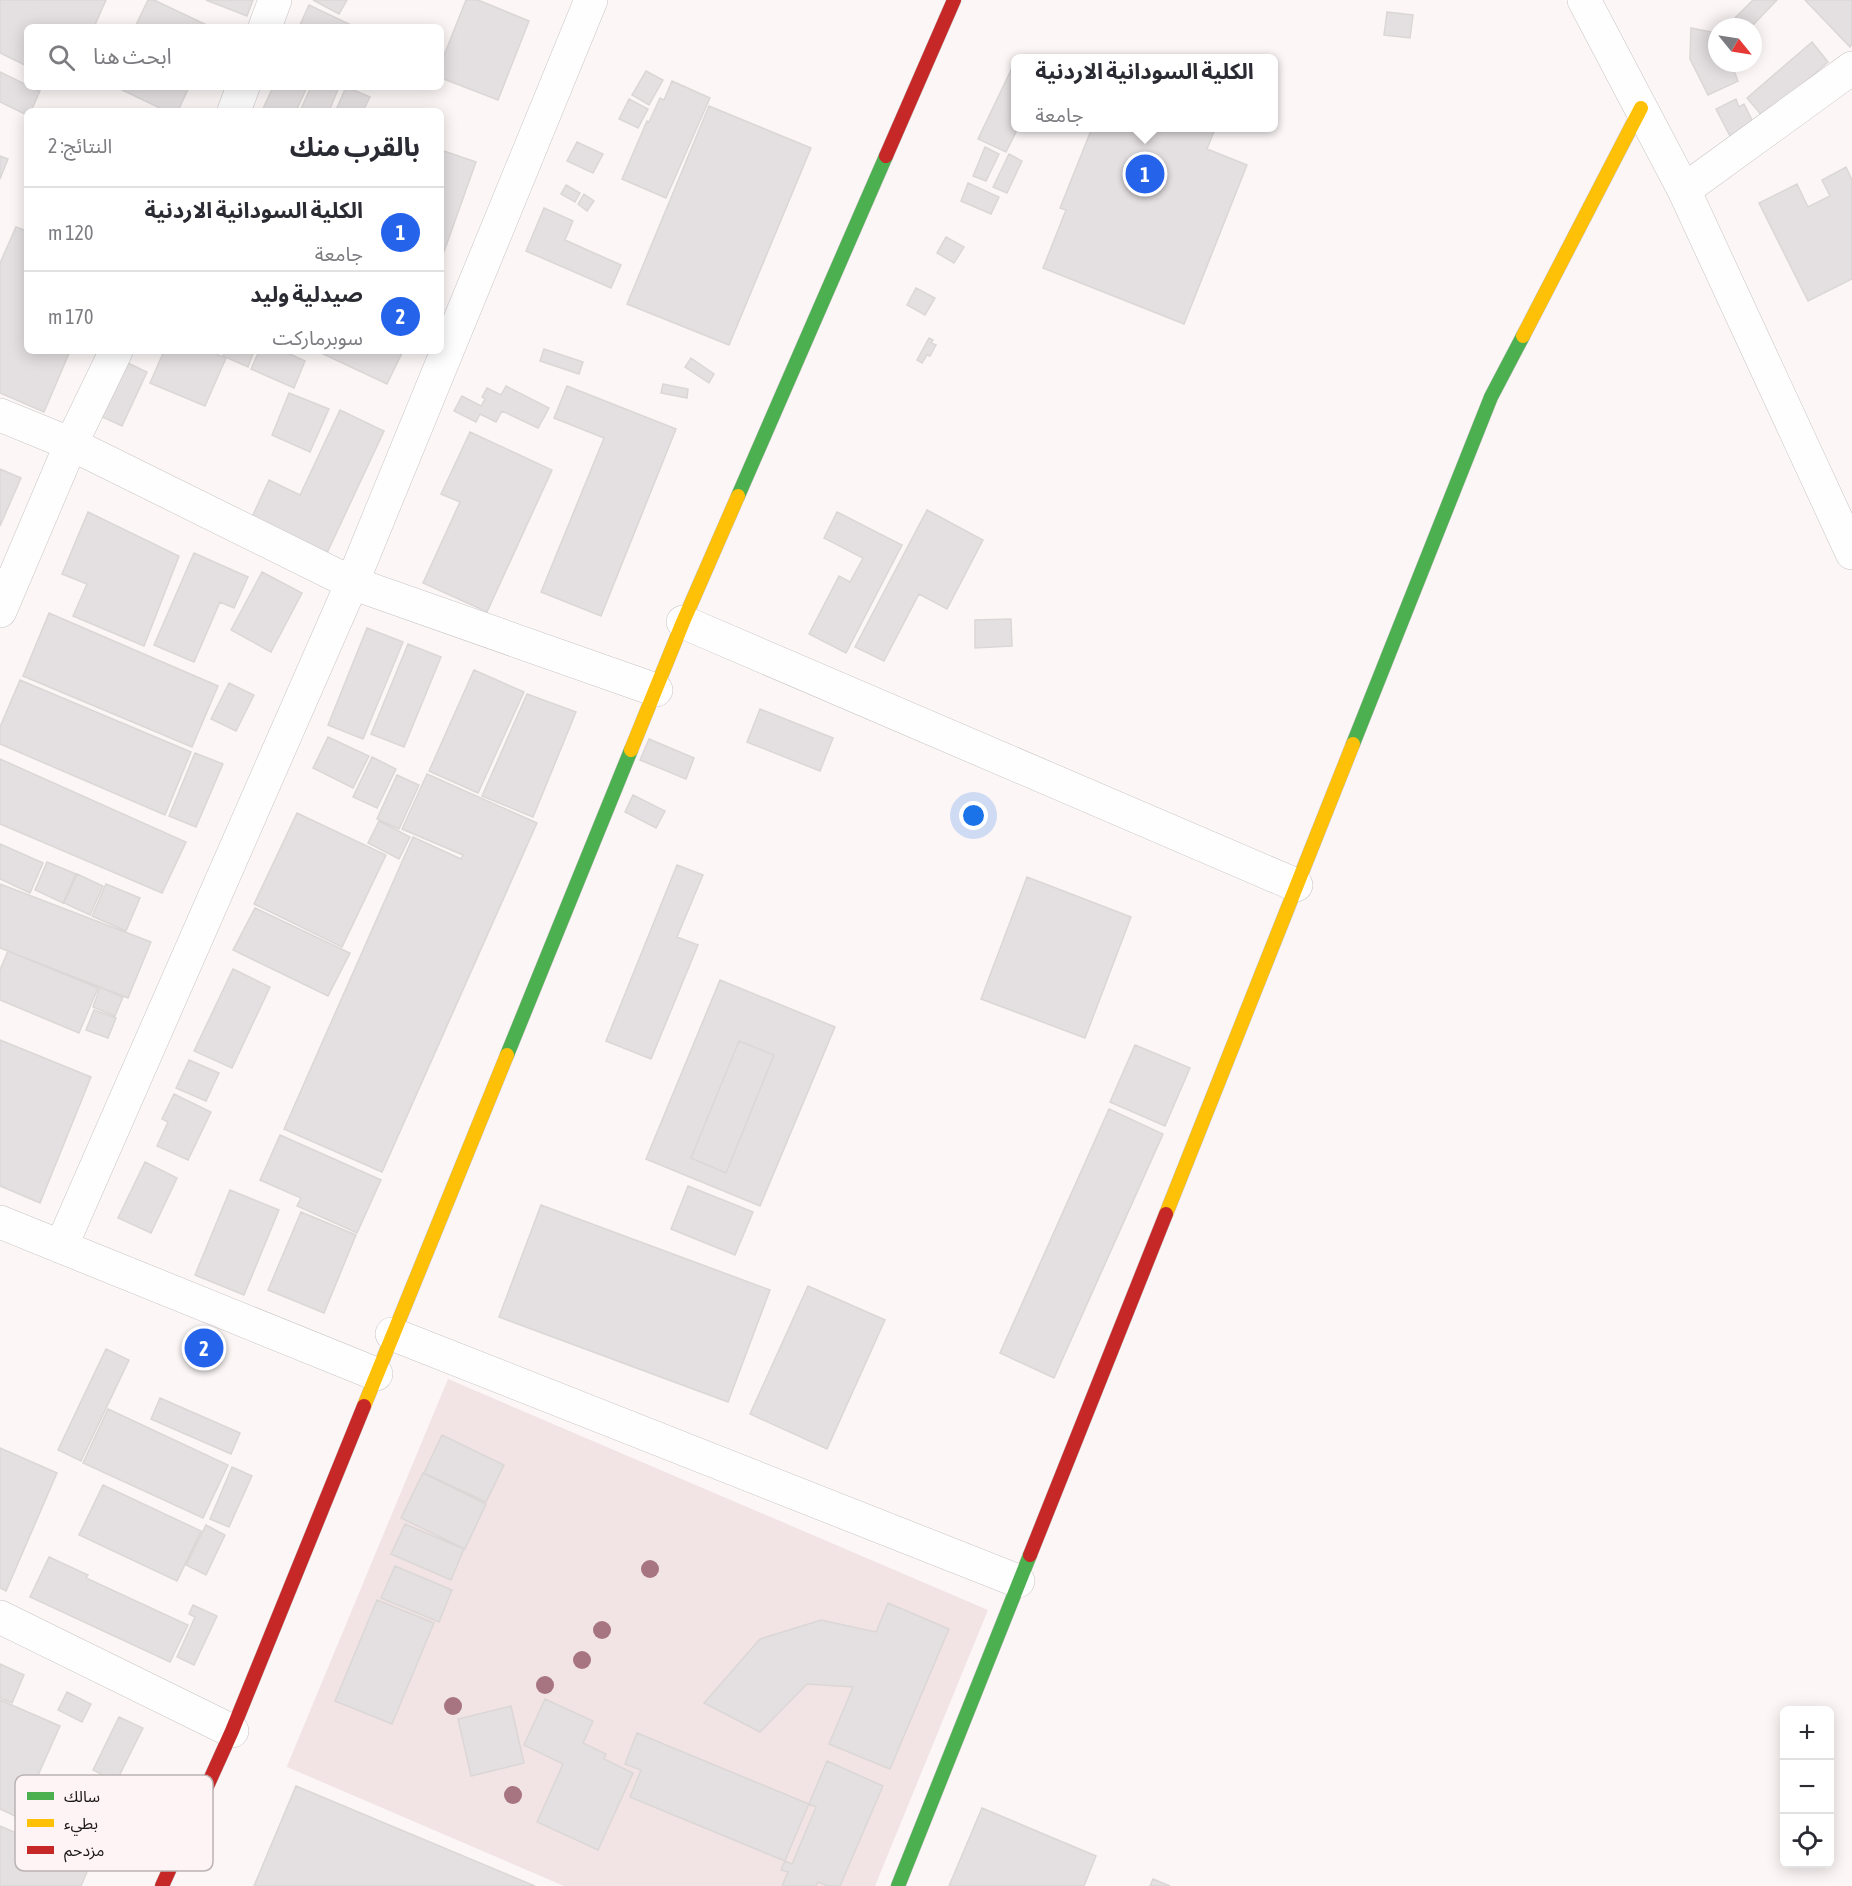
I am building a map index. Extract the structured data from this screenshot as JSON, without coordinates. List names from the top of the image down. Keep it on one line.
{"legend":["سالك","بطيء","مزدحم"],"north":"bottom right","page":{"search":"ابحث هنا","popup":["الكلية السودانية الاردنية","جامعة"],"heading":["بالقرب منك","النتائج: 2"],"pins":["1","2"],"list":[{"mark":"1","name":"الكلية السودانية الاردنية","note":"جامعة","value":"120 m"},{"mark":"2","name":"صيدلية وليد","note":"سوبرماركت","value":"170 m"}],"map_buttons":["+","−"]}}
